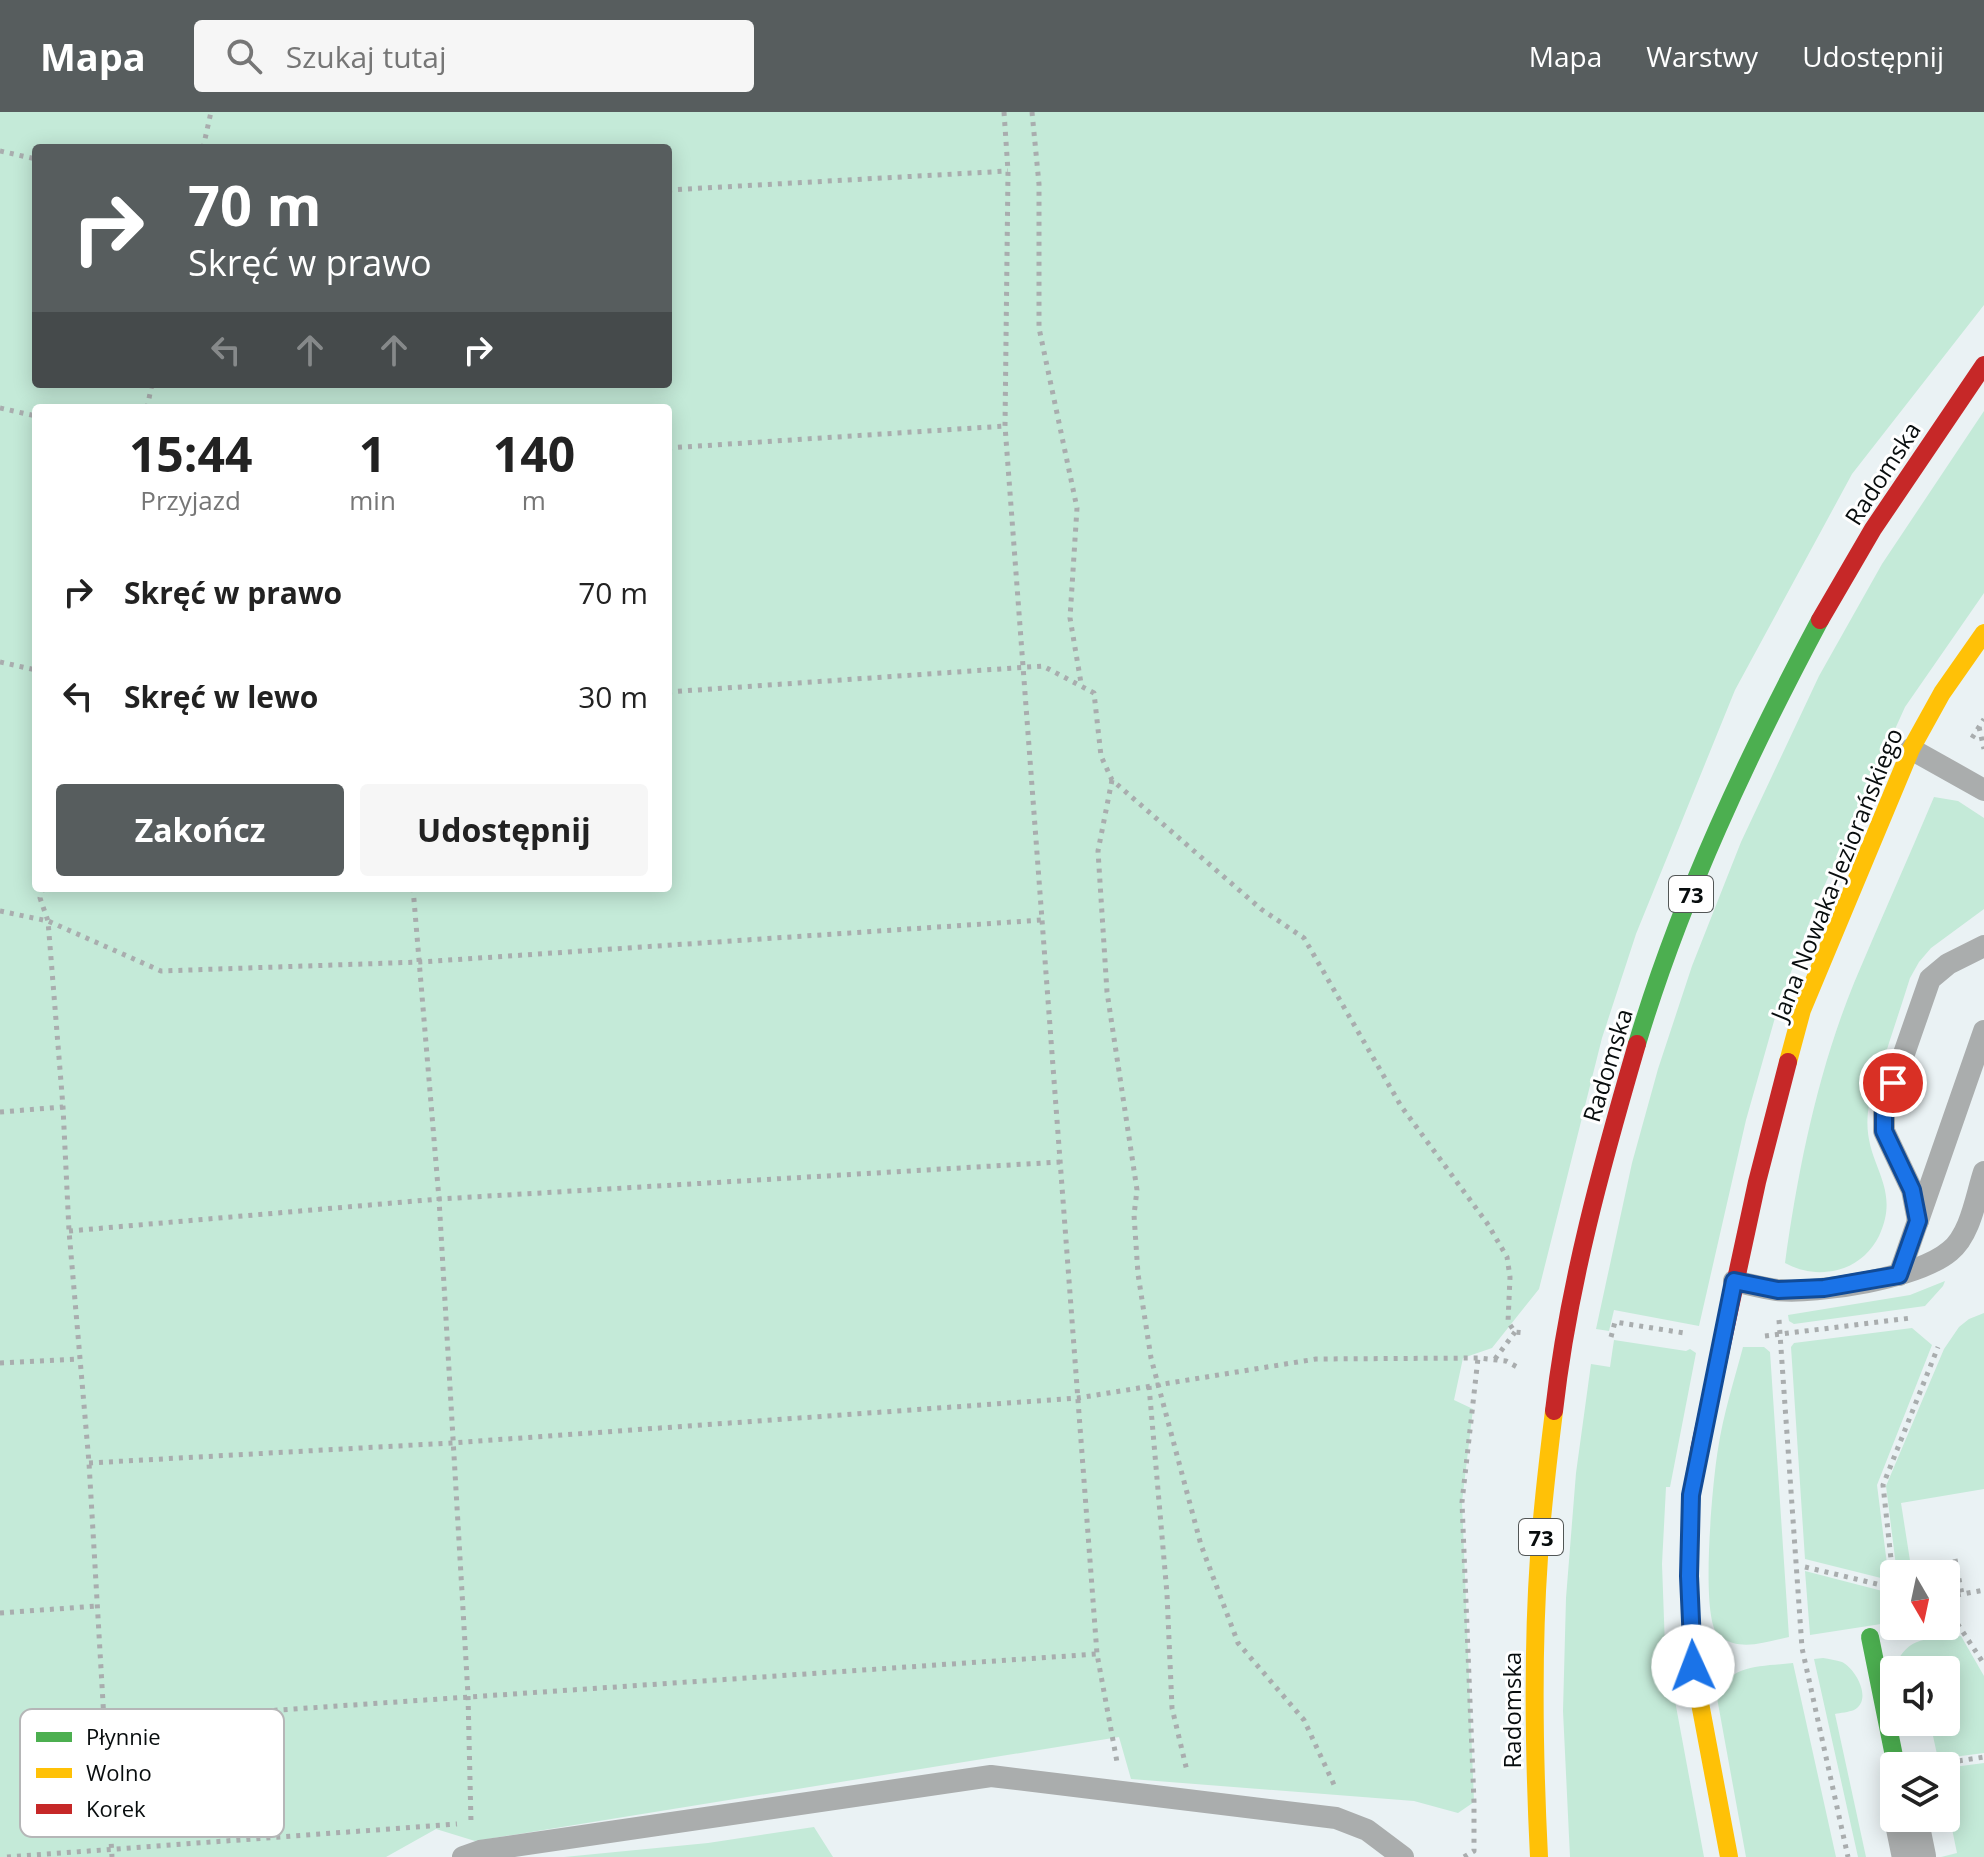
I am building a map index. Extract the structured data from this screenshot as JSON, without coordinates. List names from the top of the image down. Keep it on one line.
{"streets":{"main road":["Radomska","Jana Nowaka-Jeziorańskiego","73"]},"legend":["Płynnie","Wolno","Korek"],"north":"bottom","page":{"header":"Mapa","search":"Szukaj tutaj","nav":["Mapa","Warstwy","Udostępnij"],"turn":["70 m","Skręć w prawo"],"eta":["15:44","Przyjazd","1","min","140","m"],"list":[{"name":"Skręć w prawo","value":"70 m"},{"name":"Skręć w lewo","value":"30 m"}],"buttons":["Zakończ","Udostępnij"]}}
